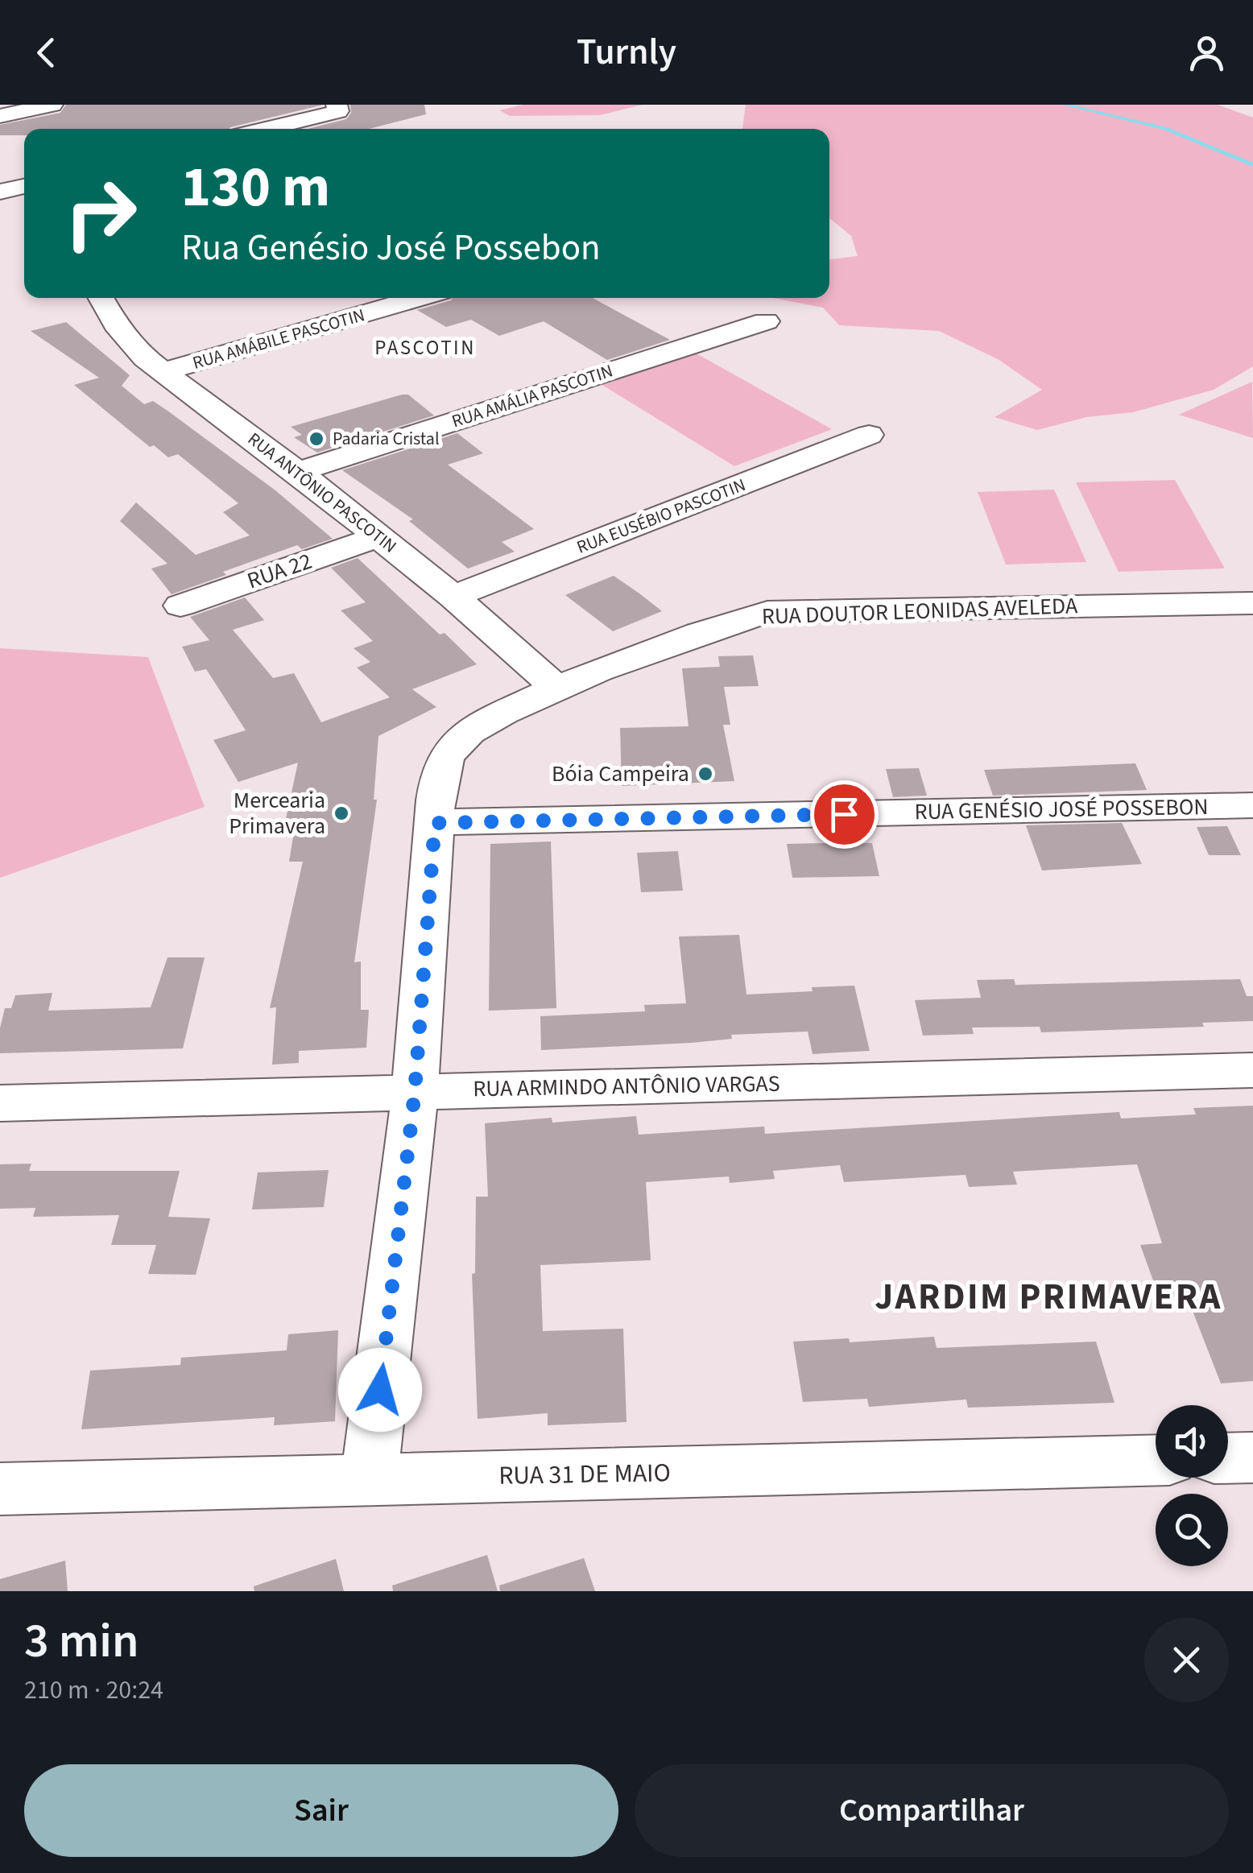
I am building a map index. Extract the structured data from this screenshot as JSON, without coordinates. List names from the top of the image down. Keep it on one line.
{"streets":{"street":["RUA AMÁBILE PASCOTIN","RUA AMÁLIA PASCOTIN","RUA ANTÔNIO PASCOTIN","RUA EUSÉBIO PASCOTIN","RUA 22","RUA DOUTOR LEONIDAS AVELEDA","RUA GENÉSIO JOSÉ POSSEBON","RUA ARMINDO ANTÔNIO VARGAS","RUA 31 DE MAIO"]},"crossings":[["RUA AMÁBILE PASCOTIN","RUA ANTÔNIO PASCOTIN"],["RUA AMÁLIA PASCOTIN","RUA ANTÔNIO PASCOTIN"],["RUA ANTÔNIO PASCOTIN","RUA EUSÉBIO PASCOTIN"],["RUA ANTÔNIO PASCOTIN","RUA 22"],["RUA ANTÔNIO PASCOTIN","RUA DOUTOR LEONIDAS AVELEDA"],["RUA DOUTOR LEONIDAS AVELEDA","RUA GENÉSIO JOSÉ POSSEBON"]],"districts":["PASCOTIN","JARDIM PRIMAVERA"],"places":["Padaria Cristal","Bóia Campeira","Mercearia Primavera"],"page":{"header":"Turnly","turn":["130 m","Rua Genésio José Possebon"],"heading":["3 min","210 m · 20:24"],"buttons":["Sair","Compartilhar"]}}
